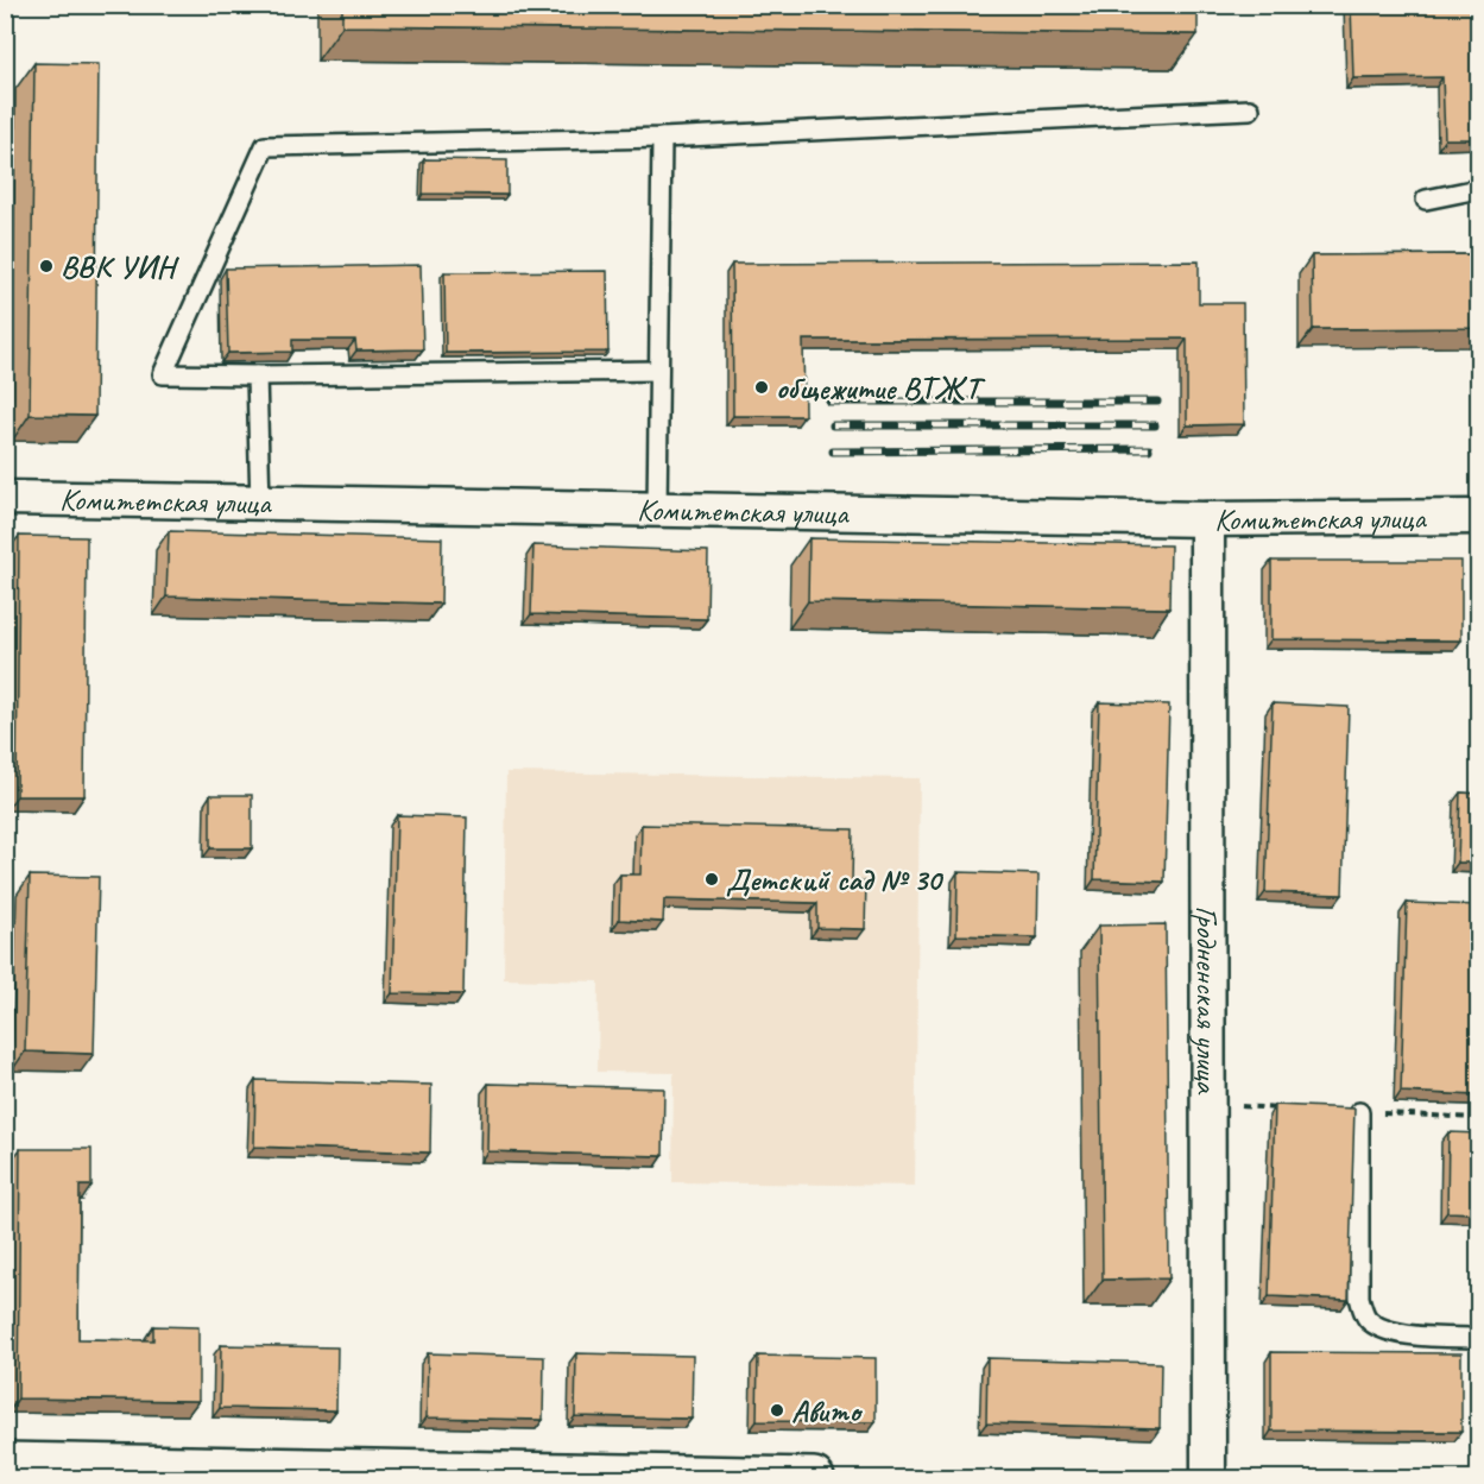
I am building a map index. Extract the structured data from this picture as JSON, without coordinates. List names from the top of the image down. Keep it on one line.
{"streets":{"street":["Комитетская улица","Гродненская улица"]},"crossings":[["Комитетская улица","Гродненская улица"]],"places":["ВВК УИН","общежитие ВТЖТ","Детский сад № 30","Авито"]}
